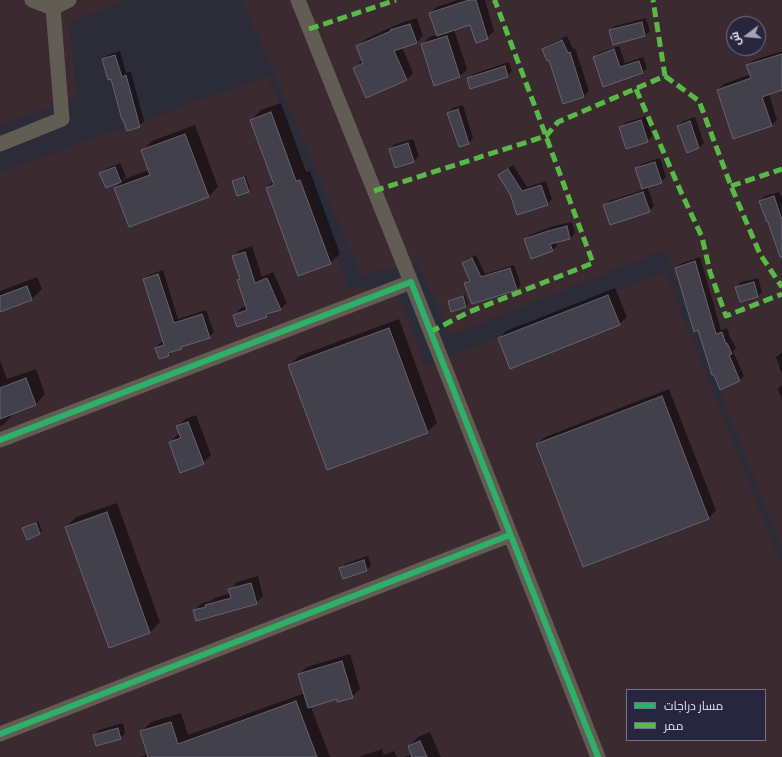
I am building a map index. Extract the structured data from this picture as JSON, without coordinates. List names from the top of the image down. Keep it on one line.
{"legend":["مسار دراجات","ممر"],"north":"left"}
